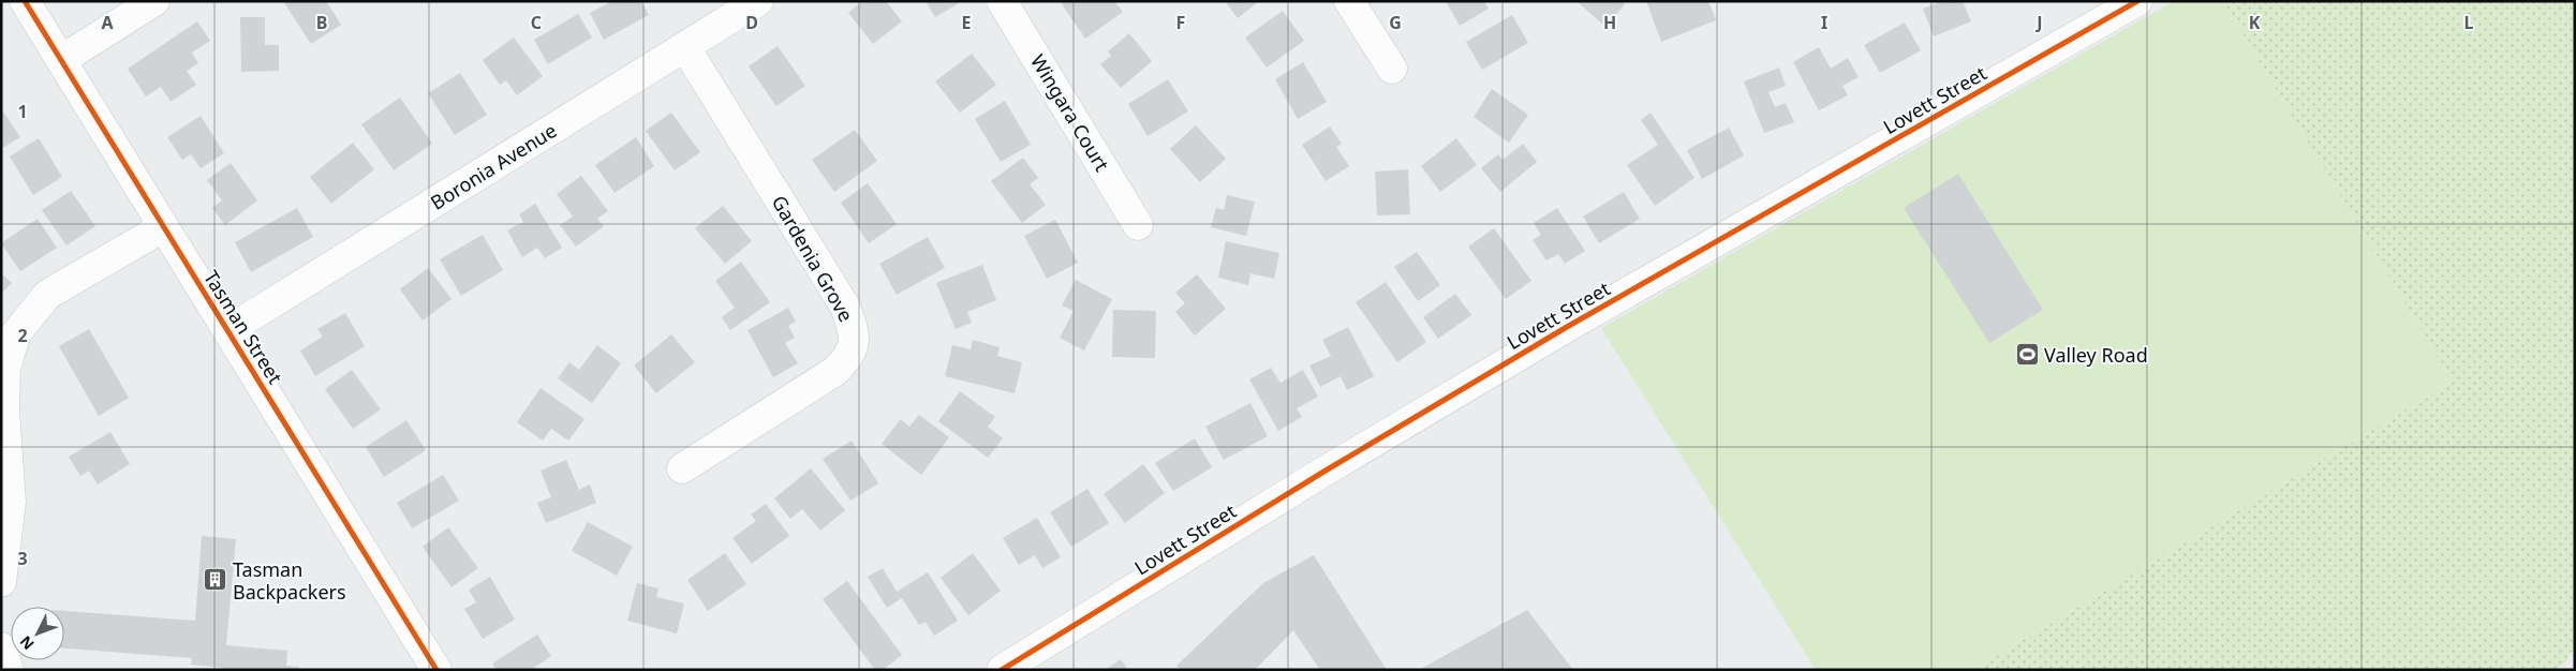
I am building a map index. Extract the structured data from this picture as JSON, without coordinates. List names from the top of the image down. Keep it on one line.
{"streets":{"street":["Lovett Street","Wingara Court","Boronia Avenue","Gardenia Grove","Tasman Street"]},"crossings":[["Boronia Avenue","Gardenia Grove"],["Boronia Avenue","Tasman Street"]],"places":{"sports":["Valley Road"],"building":["Tasman Backpackers"]},"north":"bottom left","grid":{"columns":["A","B","C","D","E","F","G","H","I","J","K","L"],"rows":["1","2","3"]}}
